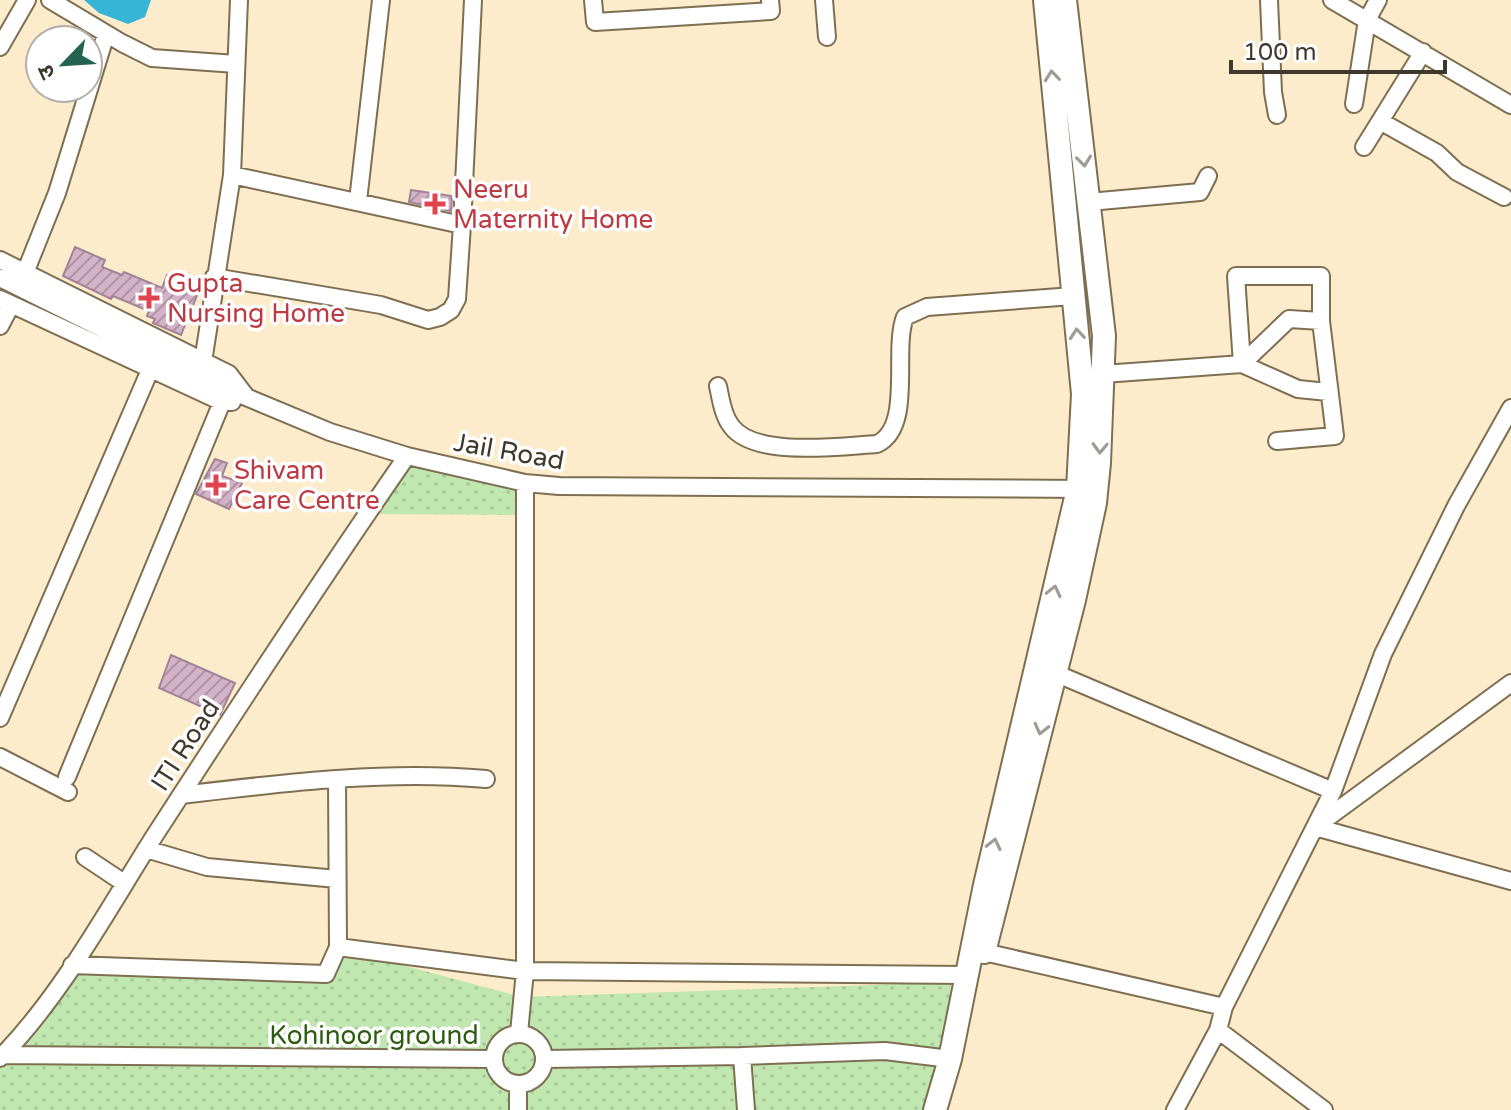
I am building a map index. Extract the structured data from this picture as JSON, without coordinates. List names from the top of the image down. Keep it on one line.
{"streets":{"street":["Jail Road","ITI Road"]},"crossings":[["Jail Road","ITI Road"]],"parks":["Kohinoor ground"],"places":{"health":["Neeru Maternity Home","Gupta Nursing Home","Shivam Care Centre"]},"scale_bar":"100 m","north":"bottom left"}
